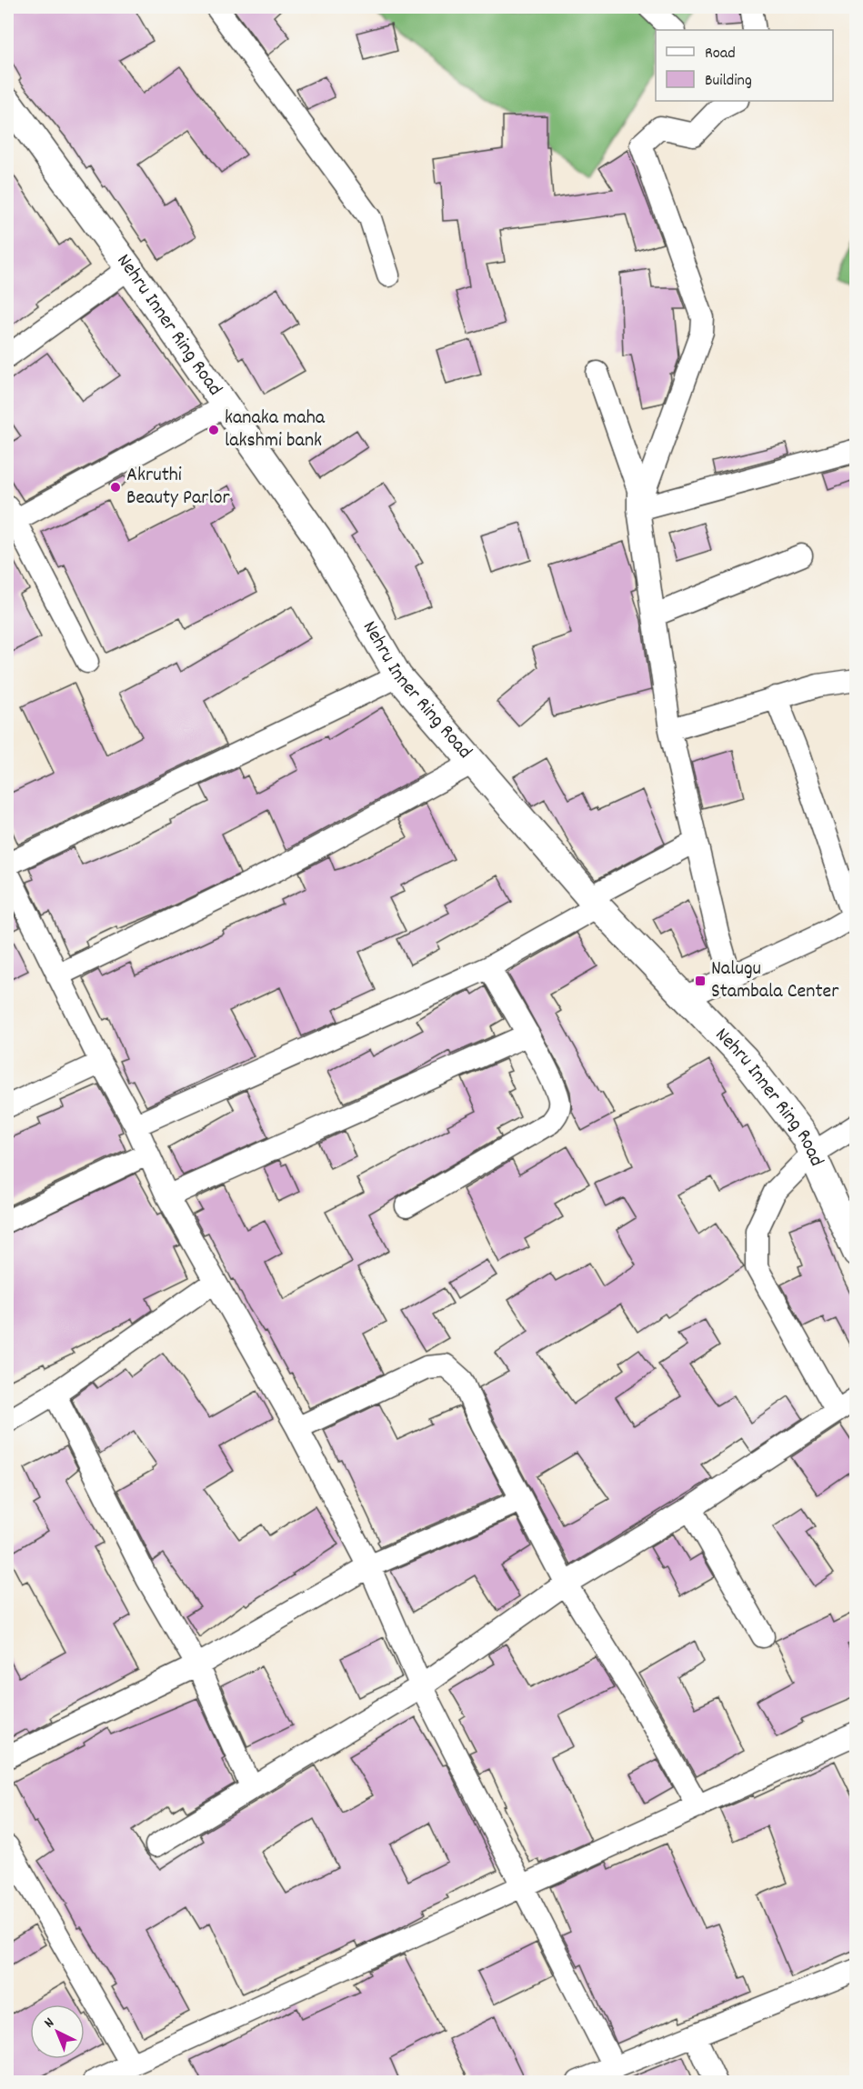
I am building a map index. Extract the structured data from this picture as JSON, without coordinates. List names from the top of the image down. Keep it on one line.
{"streets":{"street":["Nehru Inner Ring Road"]},"places":{"other":["kanaka maha lakshmi bank","Akruthi Beauty Parlor"],"transit":["Nalugu Stambala Center"]},"legend":["Road","Building"],"north":"top left"}
